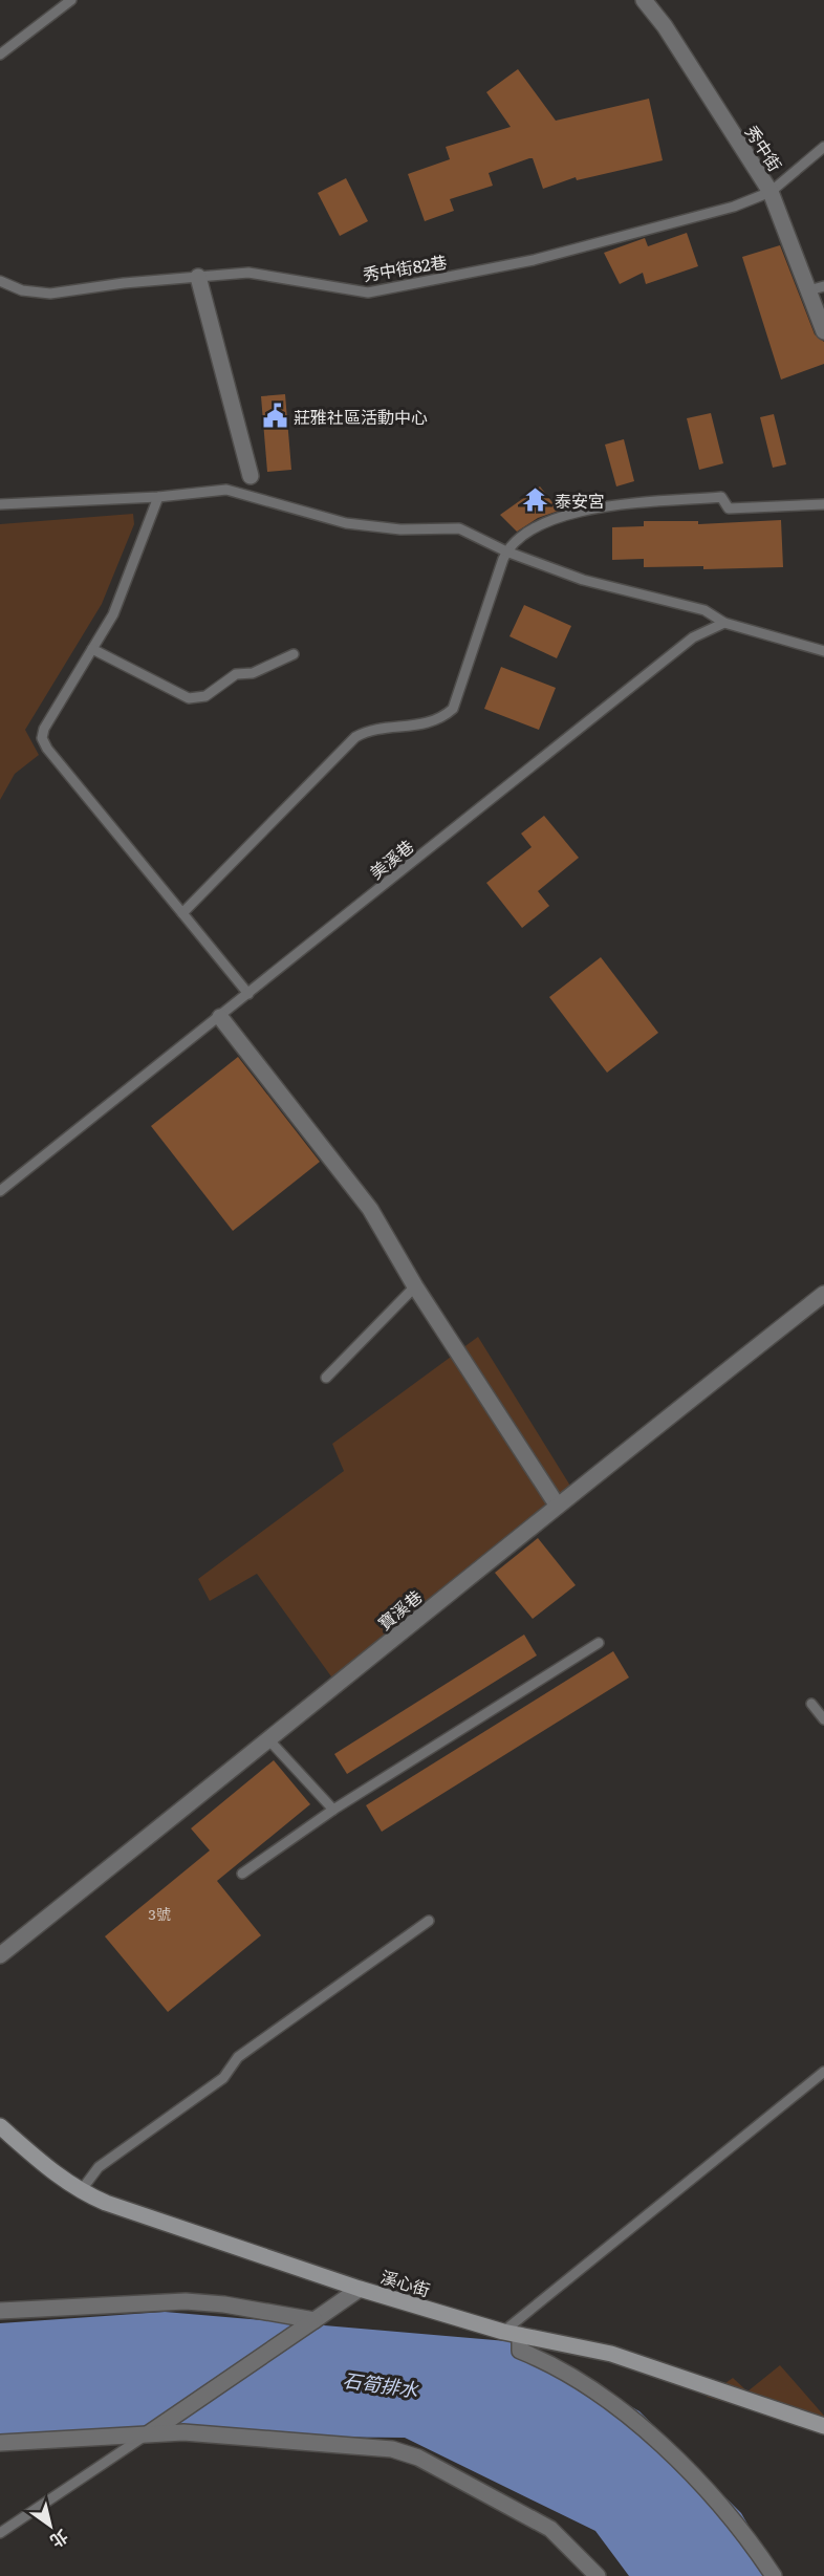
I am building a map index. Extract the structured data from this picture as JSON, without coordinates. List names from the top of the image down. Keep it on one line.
{"streets":{"street":["秀中街","寶溪巷","溪心街"],"lane":["秀中街82巷","美溪巷"]},"crossings":[["秀中街","秀中街82巷"]],"water":["石筍排水"],"places":{"public building":["莊雅社區活動中心"],"temple":["泰安宮"]},"house_numbers":["3號"],"north":"bottom right"}
